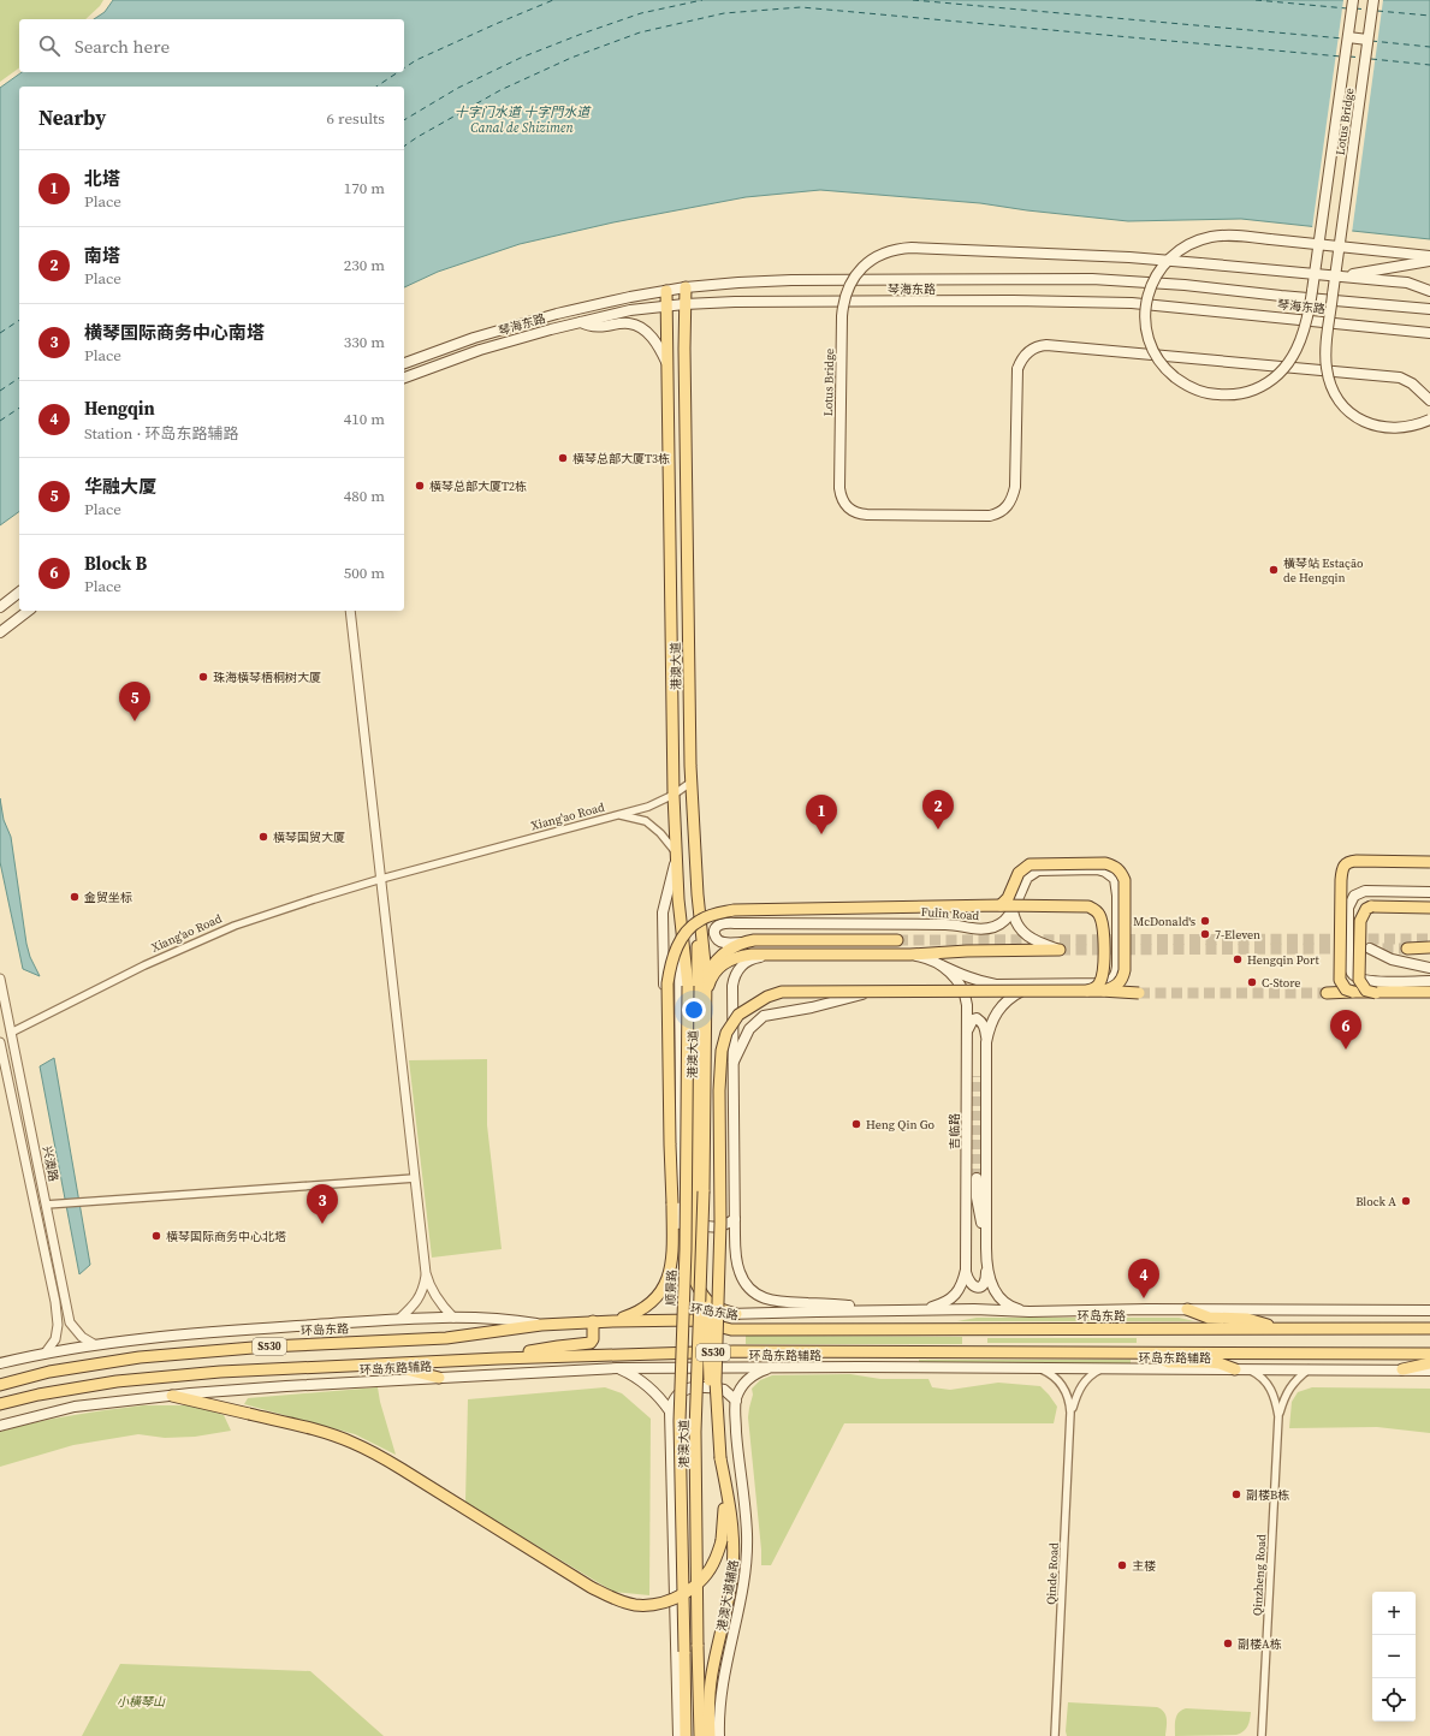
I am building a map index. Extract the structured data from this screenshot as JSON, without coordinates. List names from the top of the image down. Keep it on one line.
{"streets":{"main road":["Lotus Bridge","琴海东路","港澳大道","Fulin Road","吉临路","顺景路","环岛东路","S530","环岛东路辅路","港澳大道辅路"],"street":["Xiang'ao Road","兴澳路","Qinde Road","Qinzheng Road"]},"crossings":[["琴海东路","港澳大道"],["港澳大道","Xiang'ao Road"],["港澳大道","Fulin Road"],["港澳大道","顺景路"],["Xiang'ao Road","兴澳路"],["Fulin Road","吉临路"]],"water":["十字门水道 十字門水道 Canal de Shizimen"],"parks":["小橫琴山"],"places":["横琴总部大厦T3栋","横琴总部大厦T2栋","橫琴站 Estação de Hengqin","珠海横琴梧桐树大厦","横琴国贸大厦","金贸坐标","McDonald's","7-Eleven","Hengqin Port","C-Store","Heng Qin Go","Block A","横琴国际商务中心北塔","副楼B栋","主楼","副楼A栋"],"page":{"search":"Search here","heading":["Nearby","6 results"],"list":[{"mark":"1","name":"北塔","note":"Place","value":"170 m"},{"mark":"2","name":"南塔","note":"Place","value":"230 m"},{"mark":"3","name":"横琴国际商务中心南塔","note":"Place","value":"330 m"},{"mark":"4","name":"Hengqin","note":"Station · 环岛东路辅路","value":"410 m"},{"mark":"5","name":"华融大厦","note":"Place","value":"480 m"},{"mark":"6","name":"Block B","note":"Place","value":"500 m"}],"pins":["5","2","1","6","3","4"],"map_buttons":["+","−"]}}
